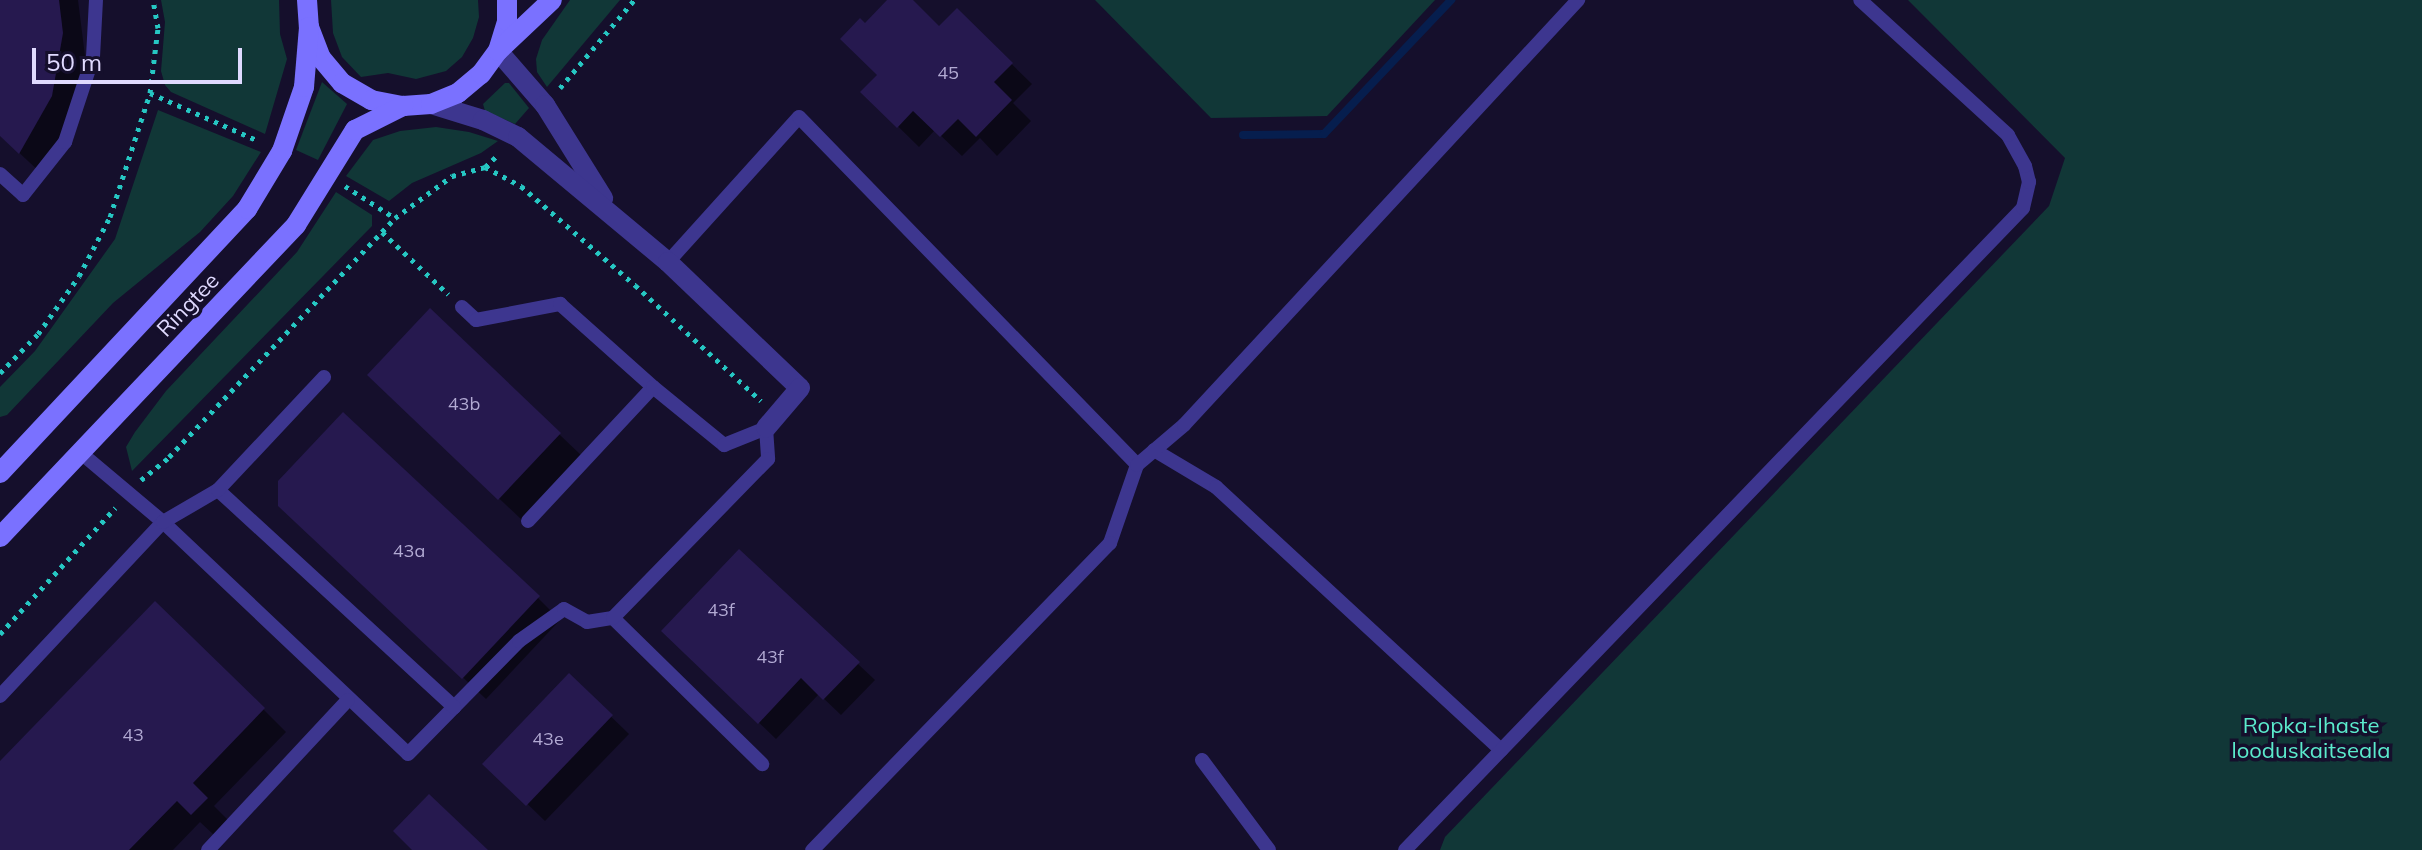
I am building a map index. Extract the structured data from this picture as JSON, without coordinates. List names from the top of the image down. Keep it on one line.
{"streets":{"main road":["Ringtee"]},"parks":["Ropka-Ihaste looduskaitseala"],"house_numbers":["45","43b","43a","43f","43f","43","43e"],"scale_bar":"50 m"}
